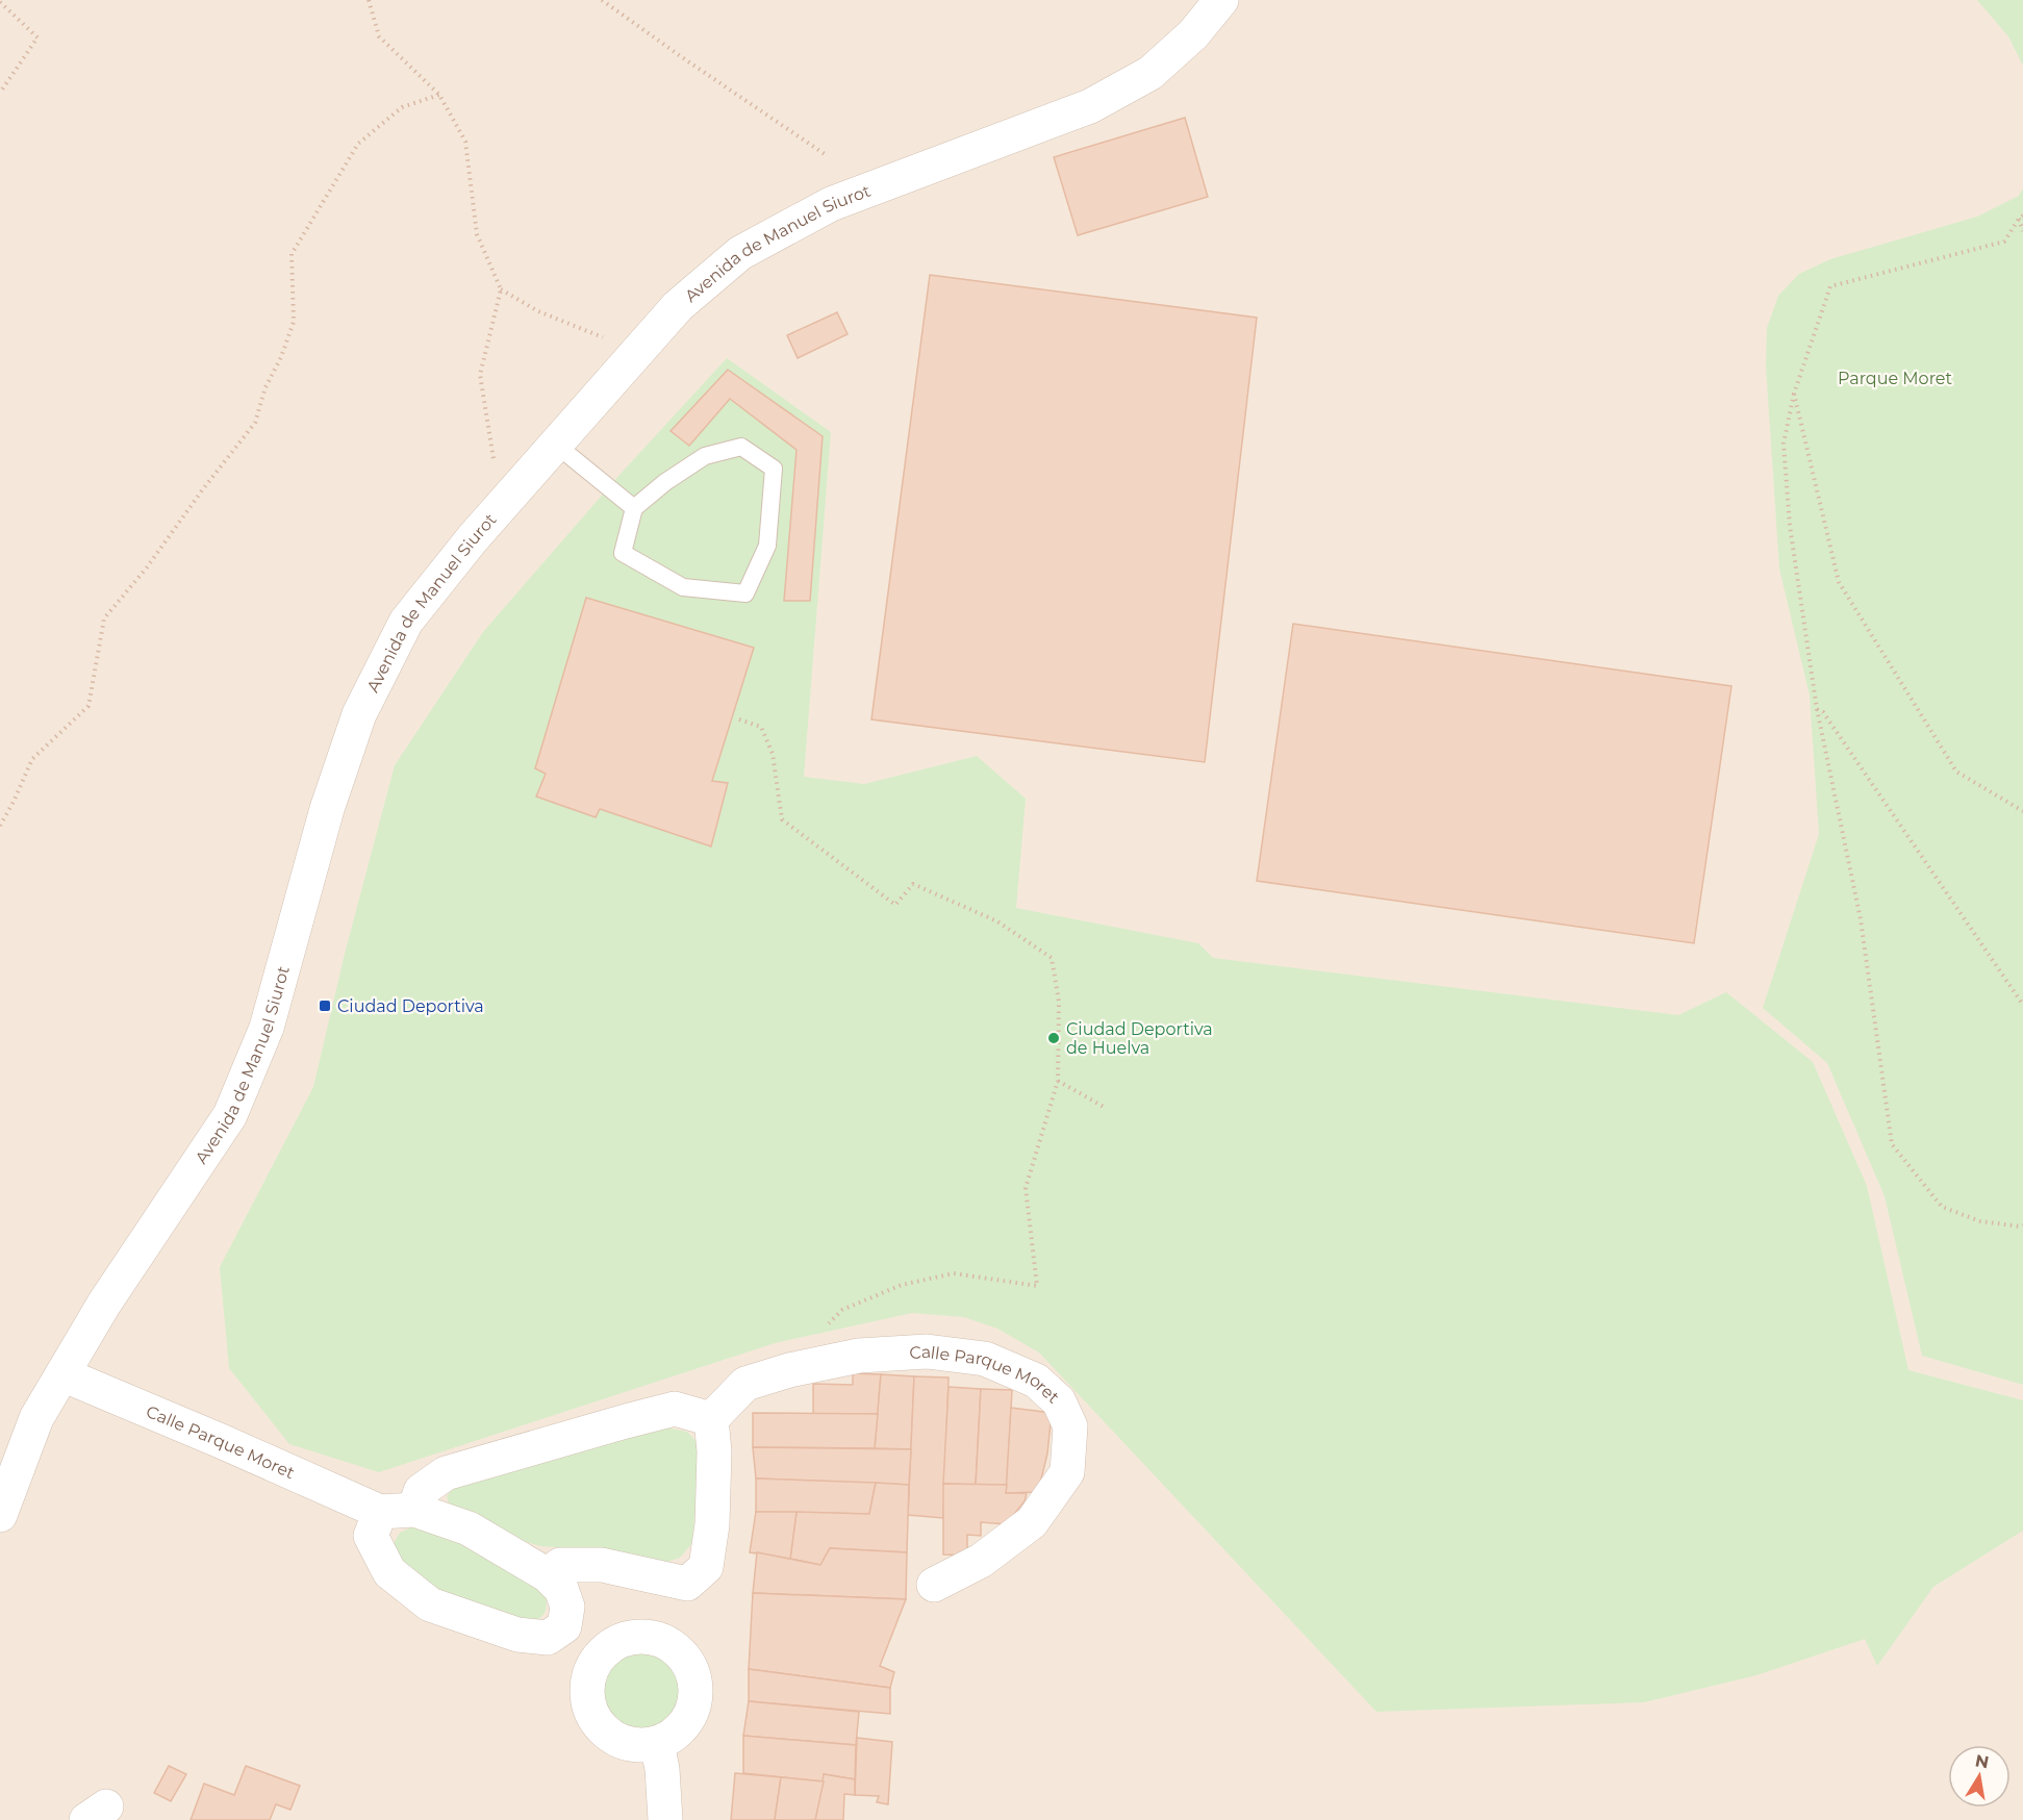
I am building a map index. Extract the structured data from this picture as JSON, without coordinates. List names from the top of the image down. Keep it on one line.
{"streets":{"street":["Avenida de Manuel Siurot","Calle Parque Moret"]},"crossings":[["Avenida de Manuel Siurot","Calle Parque Moret"]],"parks":["Parque Moret"],"places":{"transit":["Ciudad Deportiva"],"other":["Ciudad Deportiva de Huelva"]},"north":"top"}
